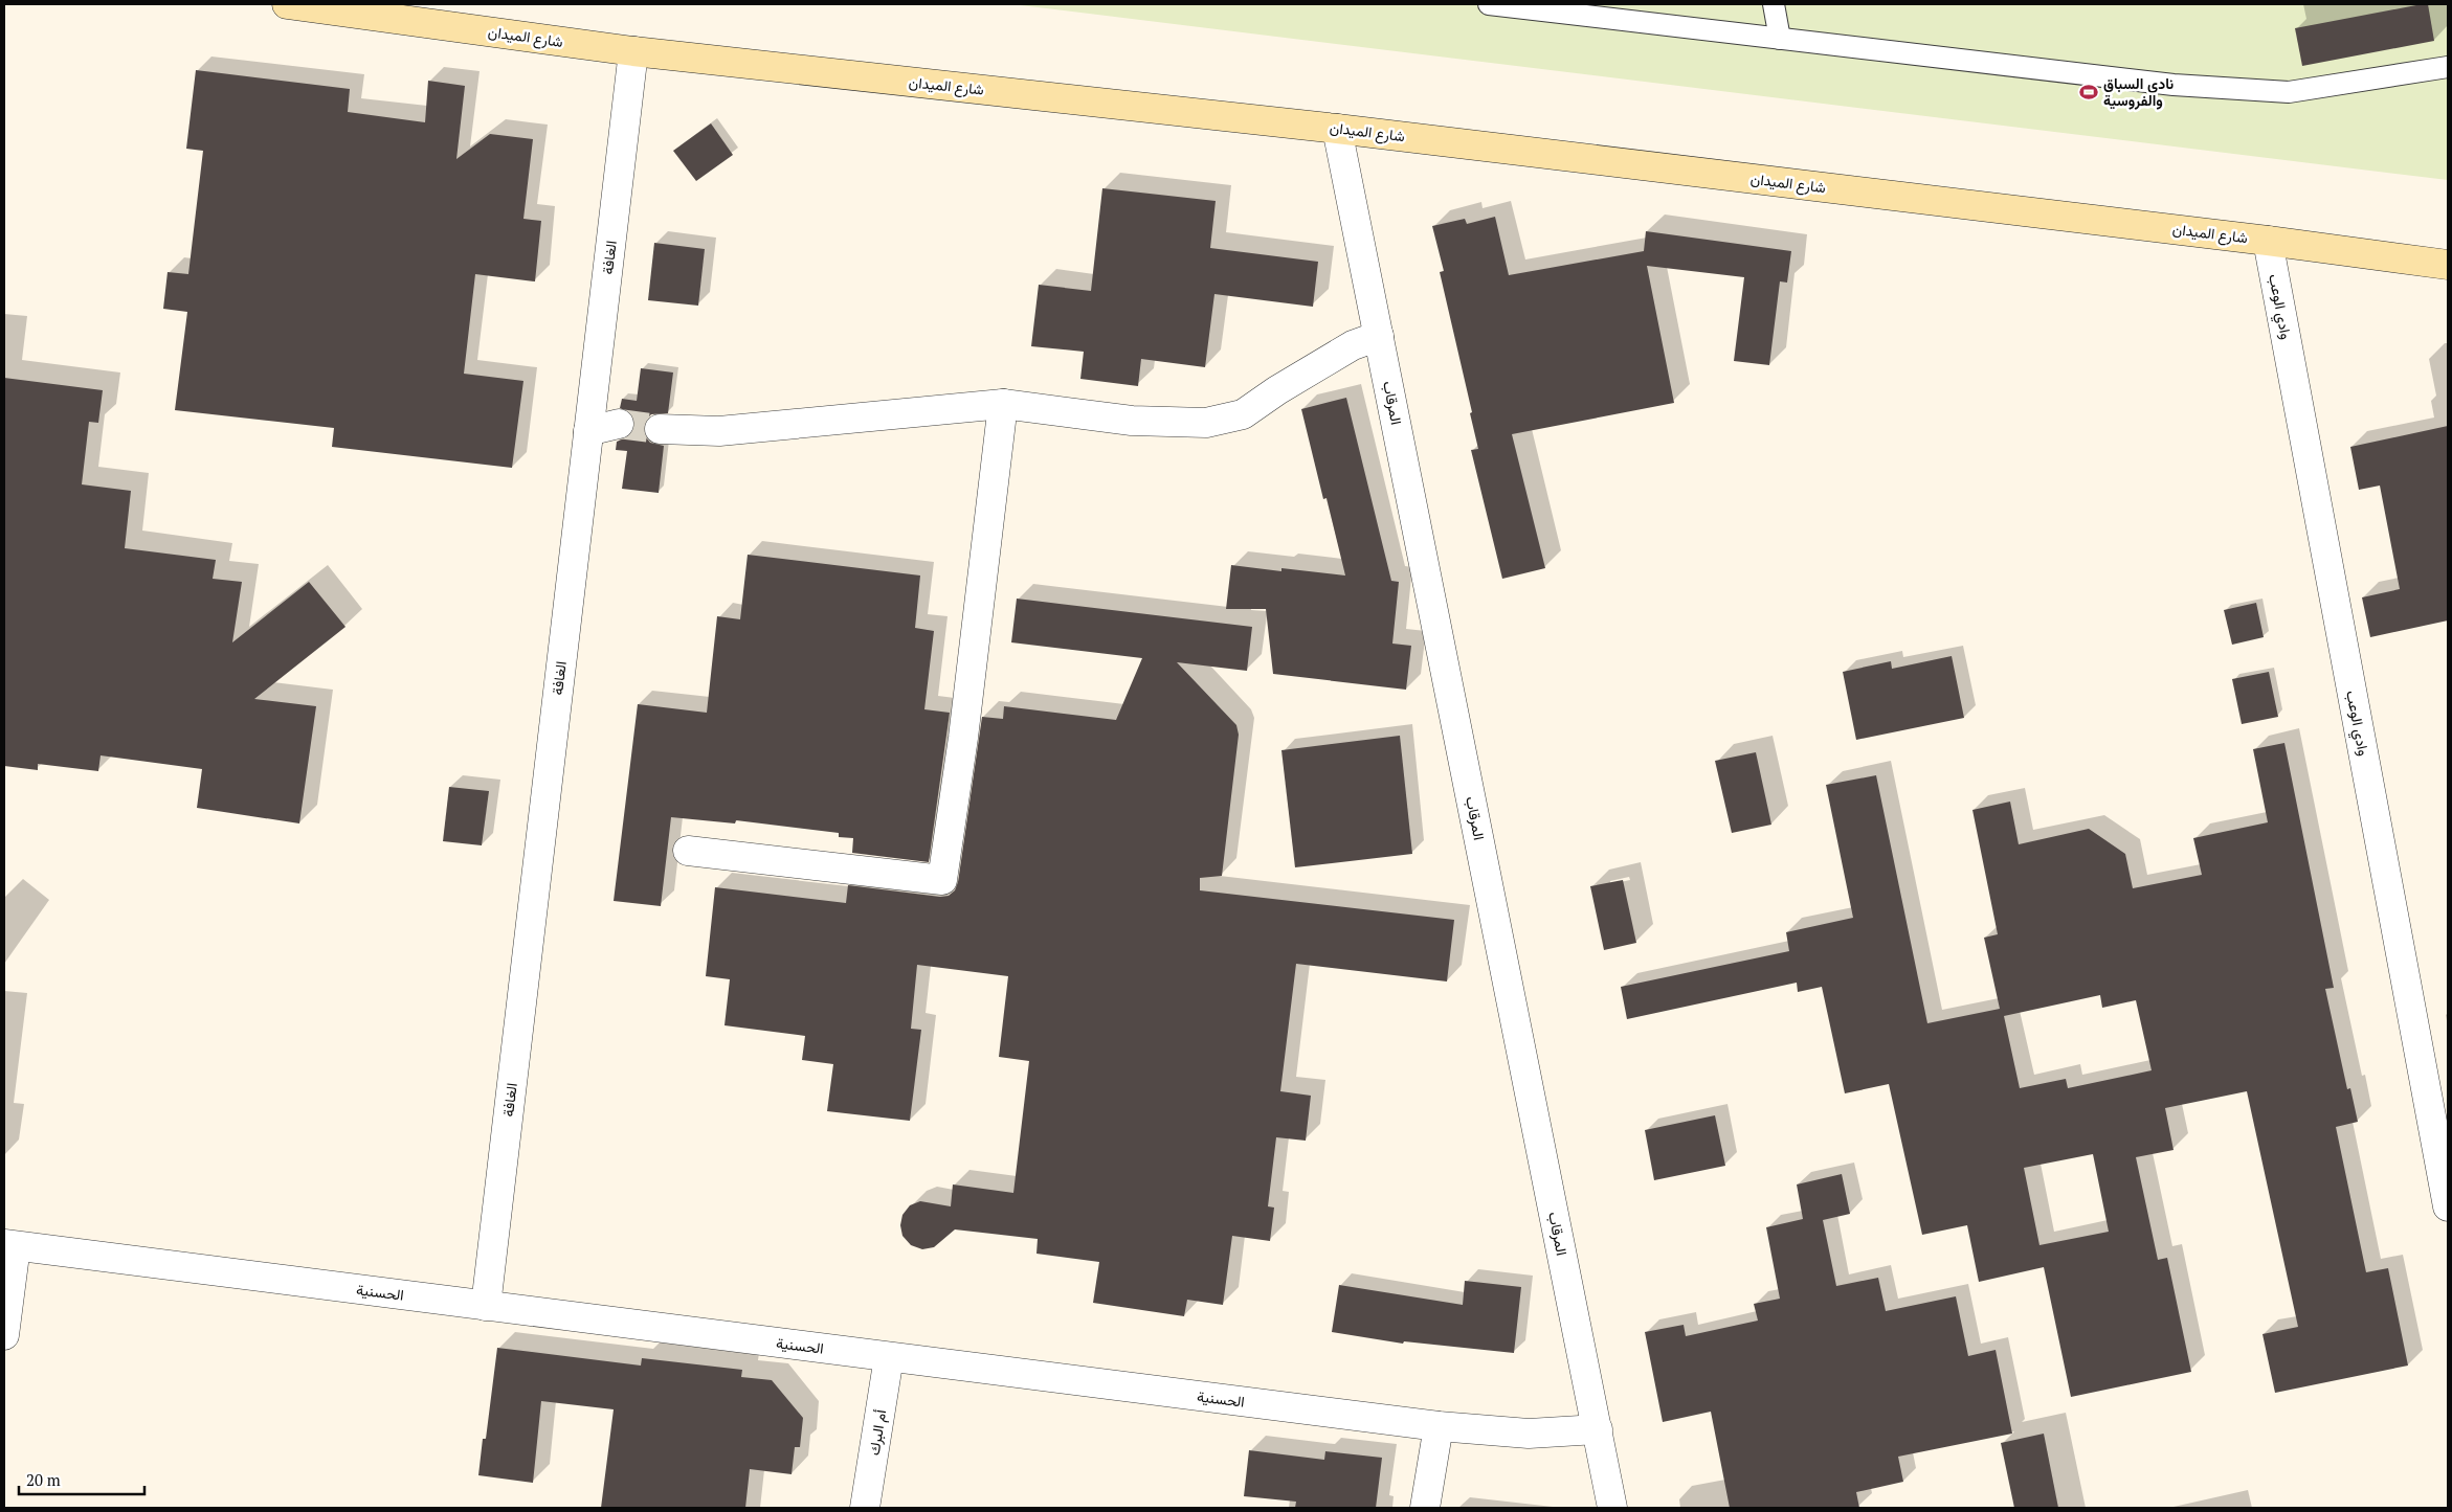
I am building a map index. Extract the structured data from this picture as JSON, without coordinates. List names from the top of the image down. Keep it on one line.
{"streets":{"street":["شارع الميدان","الغافة","وادي الوعب","المرقاب","الحسنية","أم البرك"]},"crossings":[["شارع الميدان","الغافة"],["شارع الميدان","وادي الوعب"],["شارع الميدان","المرقاب"],["الغافة","الحسنية"],["المرقاب","الحسنية"],["الحسنية","أم البرك"]],"places":{"sports":["نادي السباق والفروسية"]},"scale_bar":"20 m"}
